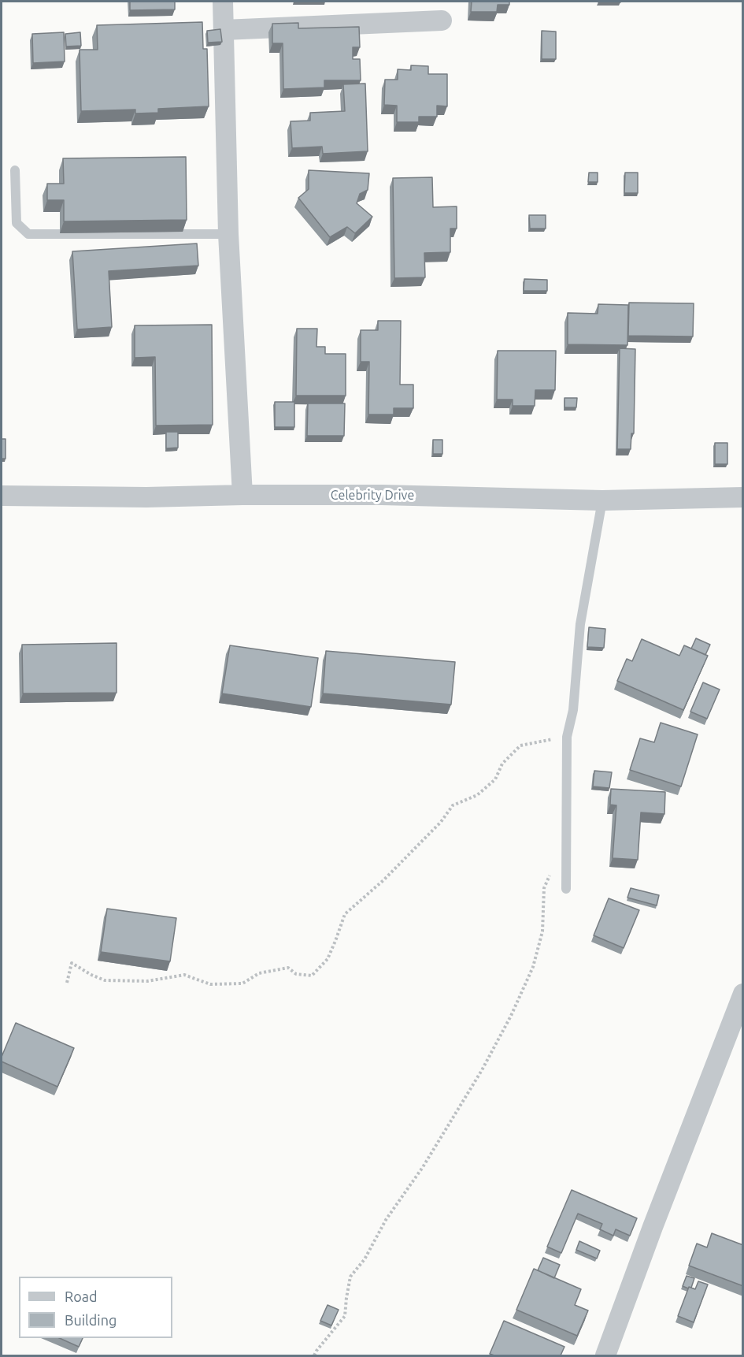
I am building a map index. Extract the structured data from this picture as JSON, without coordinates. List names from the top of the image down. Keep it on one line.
{"streets":{"street":["Celebrity Drive"]},"legend":["Road","Building"]}
